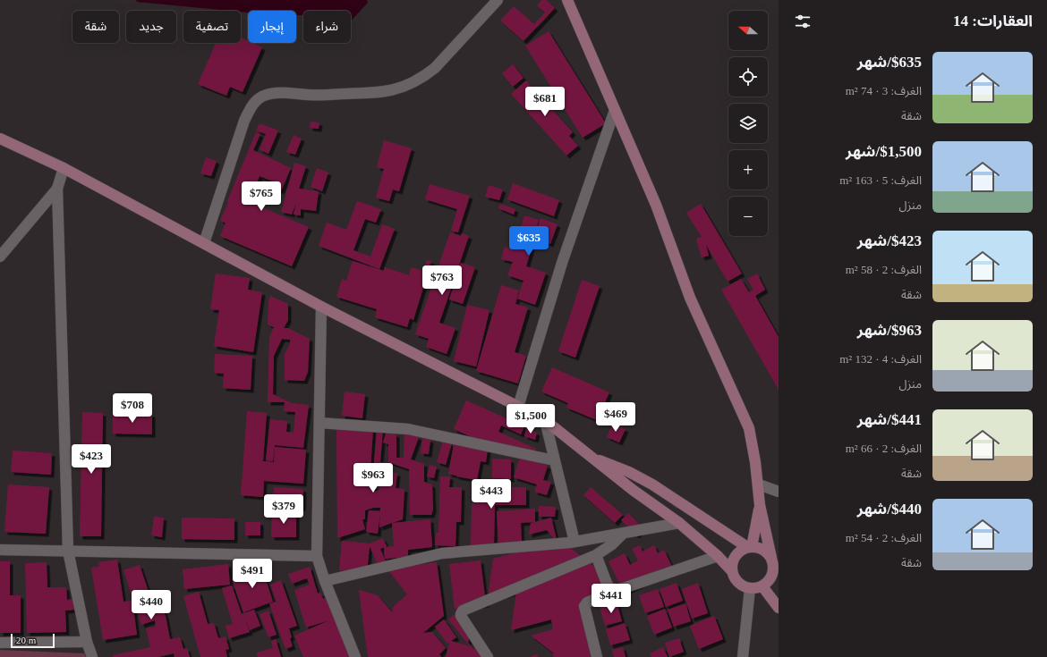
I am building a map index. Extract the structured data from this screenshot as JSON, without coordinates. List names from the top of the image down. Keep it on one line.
{"scale_bar":"20 m","north":"left","page":{"heading":"العقارات: 14","map_buttons":["+","−"],"chip":["شراء","إيجار","تصفية","جديد","شقة"],"list":[{"name":"$635/شهر","note":"الغرف: 3 · 74 m² · شقة"},{"name":"$1,500/شهر","note":"الغرف: 5 · 163 m² · منزل"},{"name":"$423/شهر","note":"الغرف: 2 · 58 m² · شقة"},{"name":"$963/شهر","note":"الغرف: 4 · 132 m² · منزل"},{"name":"$441/شهر","note":"الغرف: 2 · 66 m² · شقة"},{"name":"$440/شهر","note":"الغرف: 2 · 54 m² · شقة"}],"price":["$681","$765","$635","$763","$708","$469","$1,500","$423","$963","$443","$379","$491","$441","$440"],"scale":"20 m"}}
